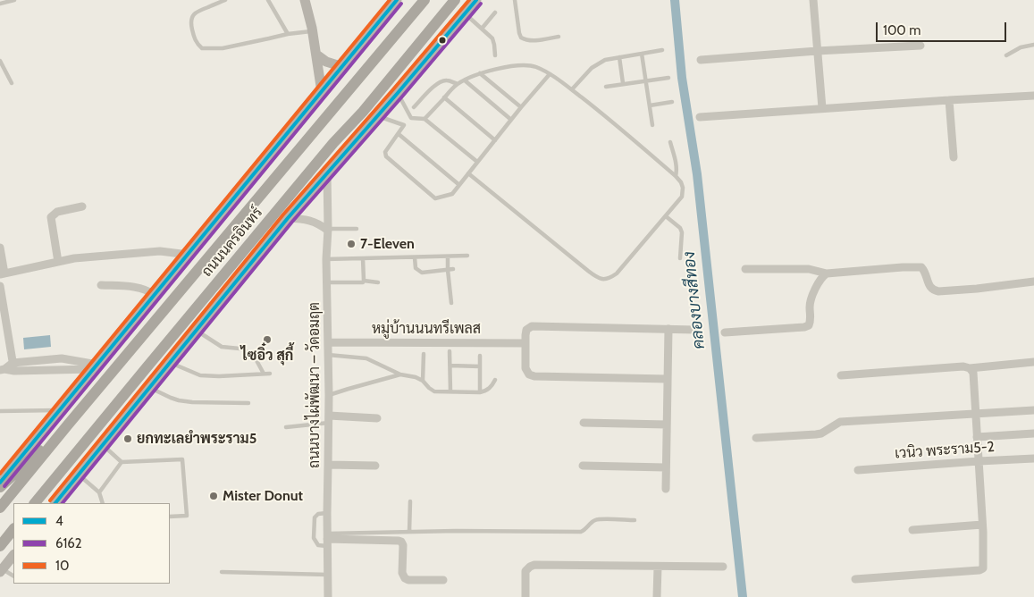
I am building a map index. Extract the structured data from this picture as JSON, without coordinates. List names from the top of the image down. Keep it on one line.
{"streets":{"main road":["ถนนนครอินทร์"],"street":["หมู่บ้านนนทรีเพลส","ถนนบางไผ่พัฒนา – วัดอมฤต","เวนิว พระราม5-2"]},"crossings":[["ถนนนครอินทร์","ถนนบางไผ่พัฒนา – วัดอมฤต"],["หมู่บ้านนนทรีเพลส","ถนนบางไผ่พัฒนา – วัดอมฤต"]],"water":["คลองบางสีทอง"],"places":["7-Eleven","ไซอิ๋ว สุกี้","ยกทะเลยำพระราม5","Mister Donut"],"lines":["transit line 4","transit line 10","transit line 6162"],"legend":["4","6162","10"],"scale_bar":"100 m"}
